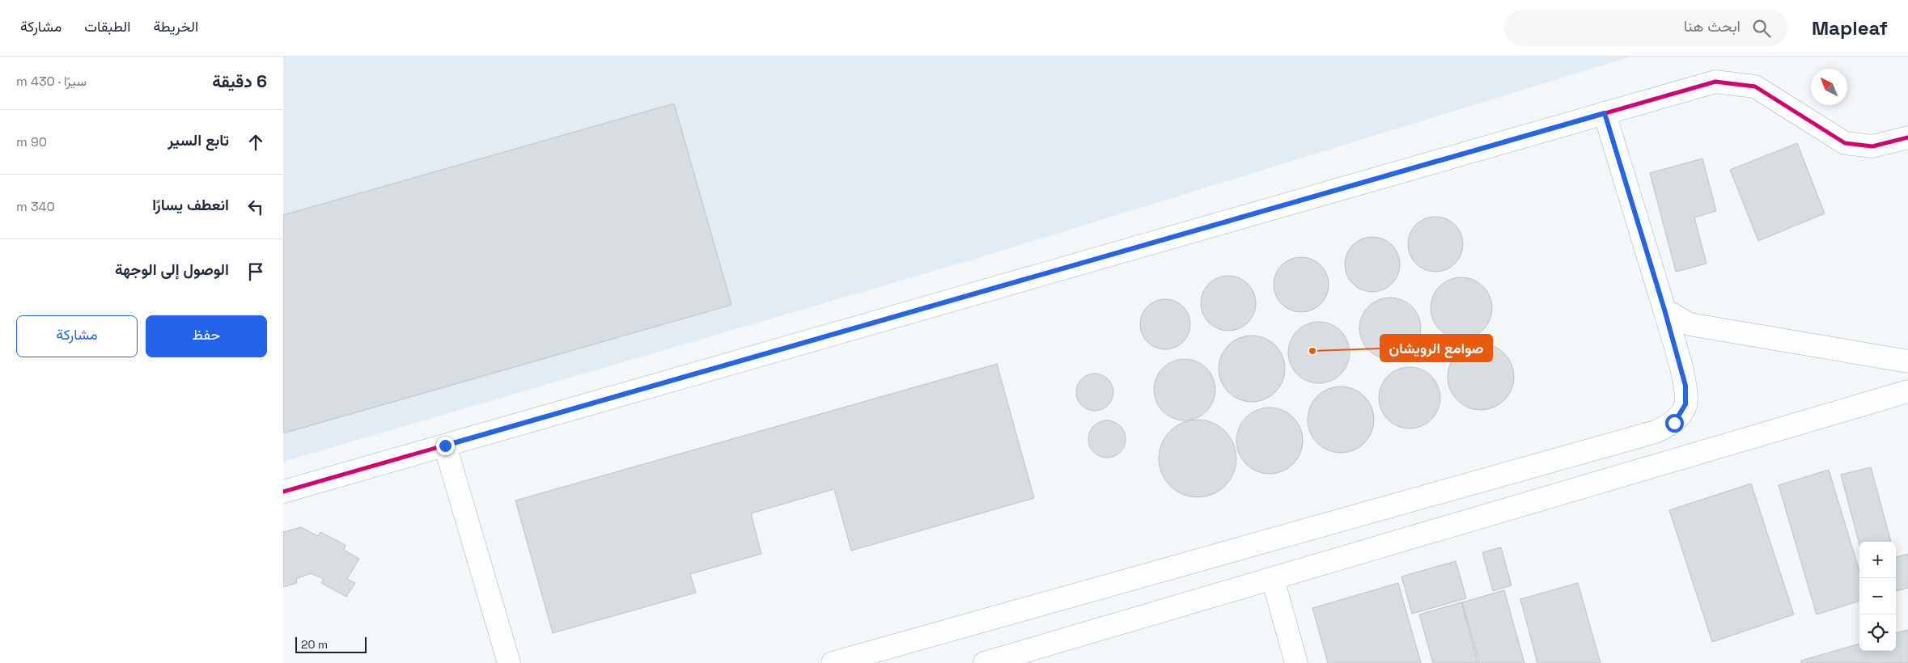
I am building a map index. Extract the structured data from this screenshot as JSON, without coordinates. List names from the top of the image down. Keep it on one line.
{"places":["صوامع الرويشان"],"scale_bar":"20 m","north":"top left","page":{"header":"Mapleaf","search":"ابحث هنا","nav":["الخريطة","الطبقات","مشاركة"],"heading":["6 دقيقة","سيرًا · 430 m"],"list":[["تابع السير","90 m"],["انعطف يسارًا","340 m"],"الوصول إلى الوجهة"],"buttons":["حفظ","مشاركة"],"map_buttons":["+","−"],"scale":"20 m"}}
